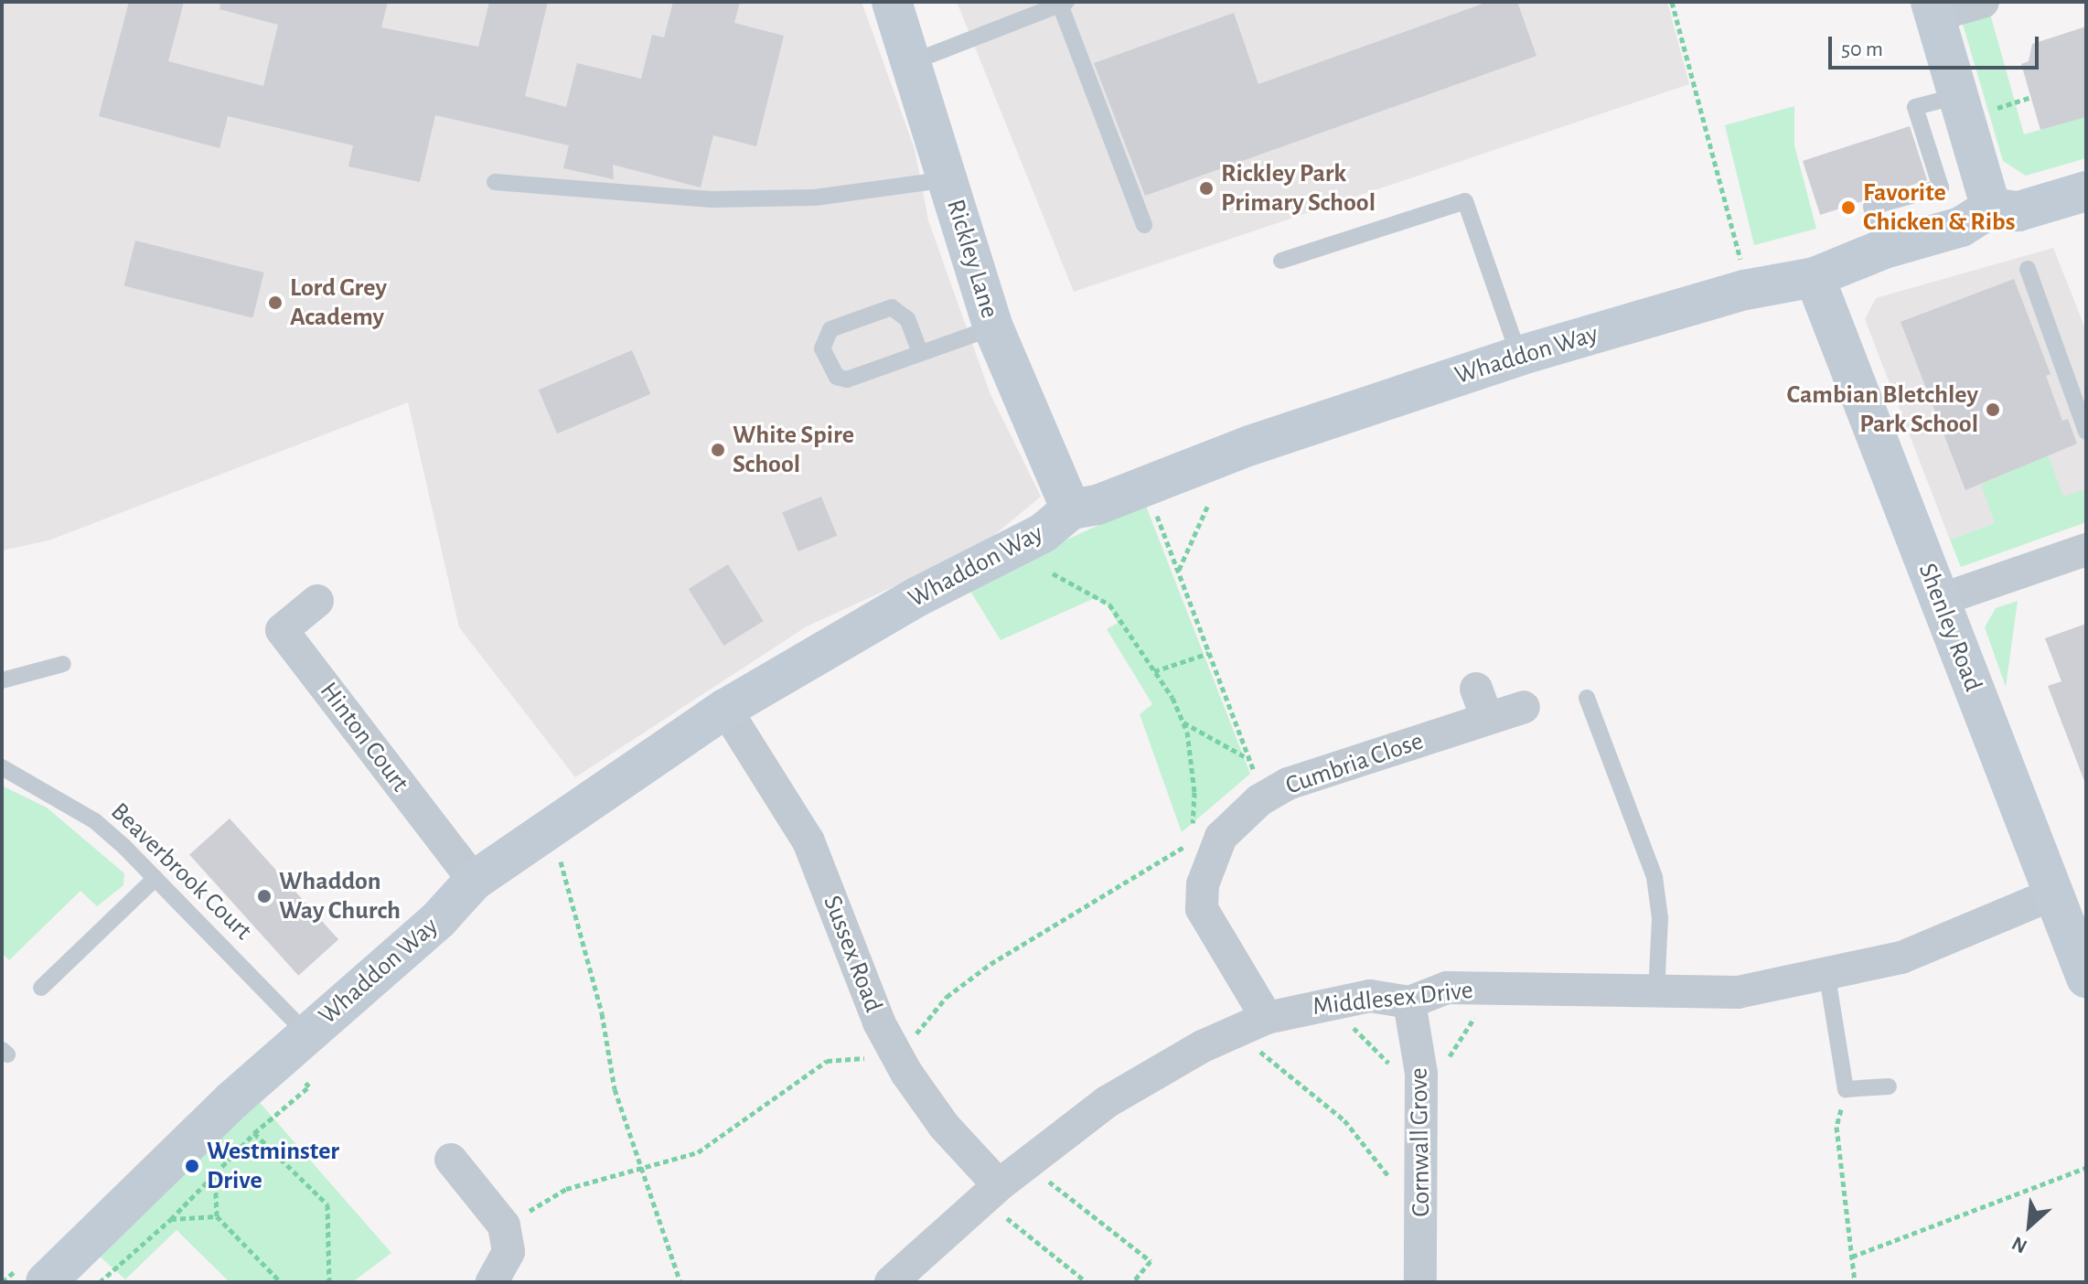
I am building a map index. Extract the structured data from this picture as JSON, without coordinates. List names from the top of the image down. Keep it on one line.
{"streets":{"street":["Rickley Lane","Whaddon Way","Shenley Road","Hinton Court","Cumbria Close","Sussex Road","Middlesex Drive","Cornwall Grove"],"lane":["Beaverbrook Court"]},"crossings":[["Rickley Lane","Whaddon Way"],["Whaddon Way","Shenley Road"],["Whaddon Way","Hinton Court"],["Whaddon Way","Beaverbrook Court"],["Whaddon Way","Sussex Road"],["Shenley Road","Middlesex Drive"],["Cumbria Close","Middlesex Drive"],["Sussex Road","Middlesex Drive"],["Middlesex Drive","Cornwall Grove"]],"places":["Rickley Park Primary School","Favorite Chicken & Ribs","Lord Grey Academy","Cambian Bletchley Park School","White Spire School","Whaddon Way Church","Westminster Drive"],"scale_bar":"50 m","north":"bottom left"}
